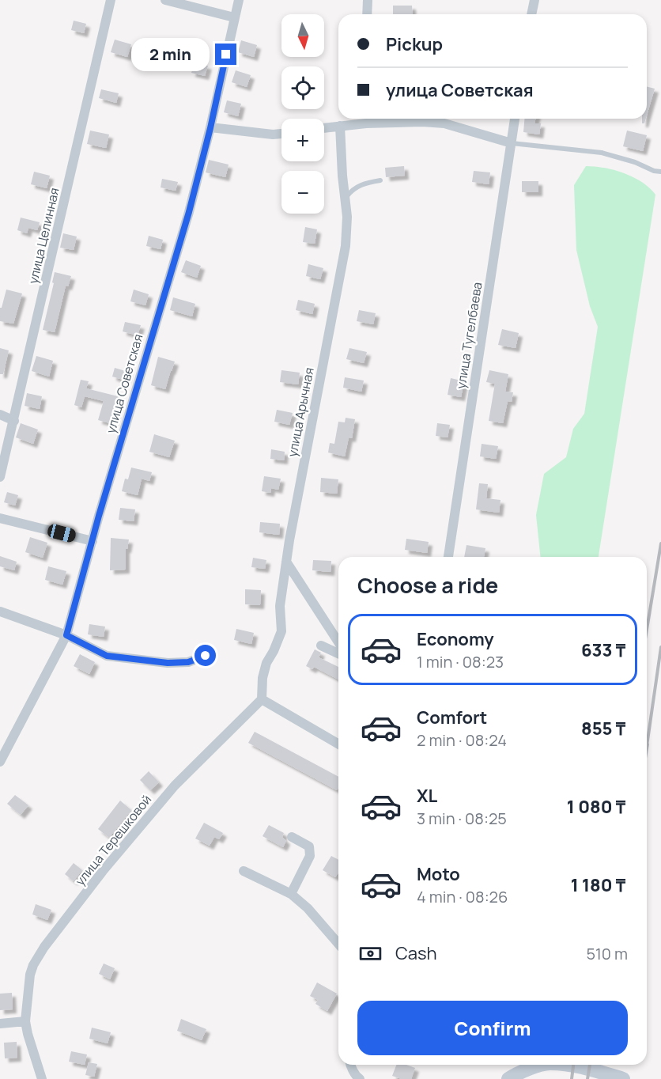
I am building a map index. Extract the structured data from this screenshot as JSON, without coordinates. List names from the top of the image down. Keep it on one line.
{"streets":{"street":["улица Целинная","улица Тугелбаева","улица Советская","улица Арычная","улица Терешковой"]},"crossings":[["улица Арычная","улица Терешковой"]],"north":"bottom","page":{"map_buttons":["+","−"],"banner":["Pickup","улица Советская"],"bubble":"2 min","heading":"Choose a ride","list":[{"name":"Economy","note":"1 min · 08:23","value":"633 ₸"},{"name":"Comfort","note":"2 min · 08:24","value":"855 ₸"},{"name":"XL","note":"3 min · 08:25","value":"1 080 ₸"},{"name":"Moto","note":"4 min · 08:26","value":"1 180 ₸"}],"pay":["Cash","510 m"],"buttons":"Confirm"}}
